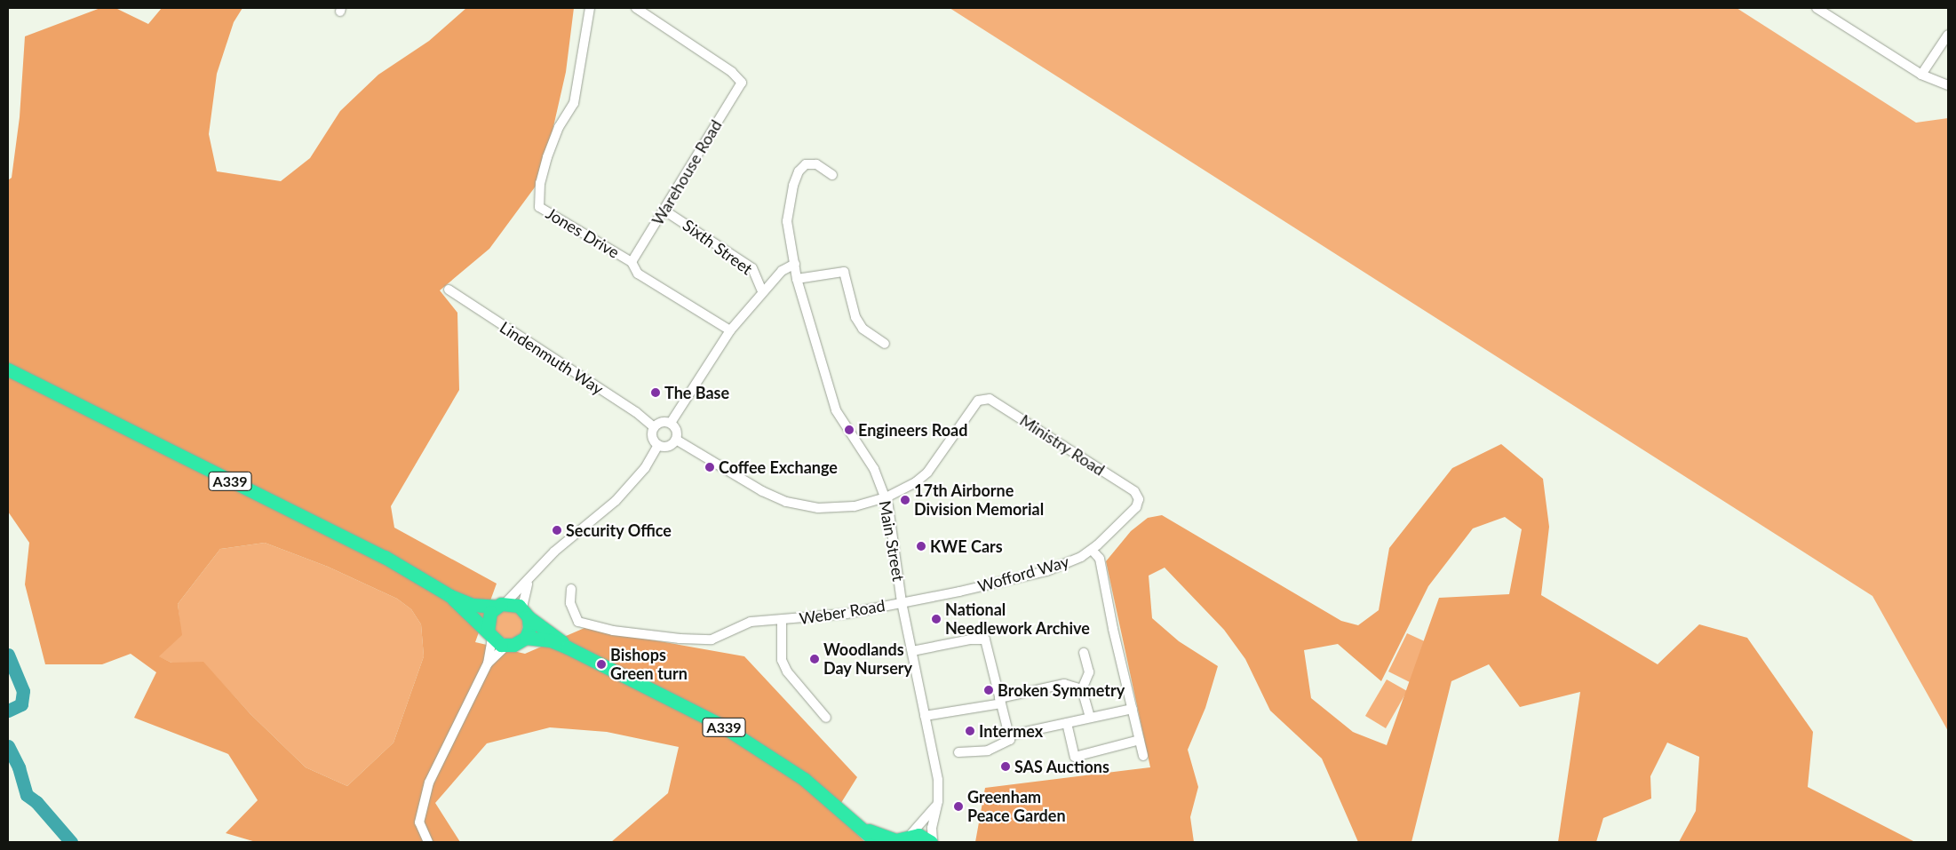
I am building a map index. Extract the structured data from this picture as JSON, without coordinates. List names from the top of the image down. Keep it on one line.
{"streets":{"highway":["A339"],"street":["Warehouse Road","Jones Drive","Sixth Street","Lindenmuth Way","Ministry Road","Main Street","Wofford Way","Weber Road"]},"crossings":[["Warehouse Road","Jones Drive"],["Warehouse Road","Sixth Street"],["Ministry Road","Main Street"],["Ministry Road","Wofford Way"],["Main Street","Wofford Way"],["Main Street","Weber Road"],["Wofford Way","Weber Road"]],"places":["The Base","Engineers Road","Coffee Exchange","17th Airborne Division Memorial","Security Office","KWE Cars","National Needlework Archive","Woodlands Day Nursery","Bishops Green turn","Broken Symmetry","Intermex","SAS Auctions","Greenham Peace Garden"]}
